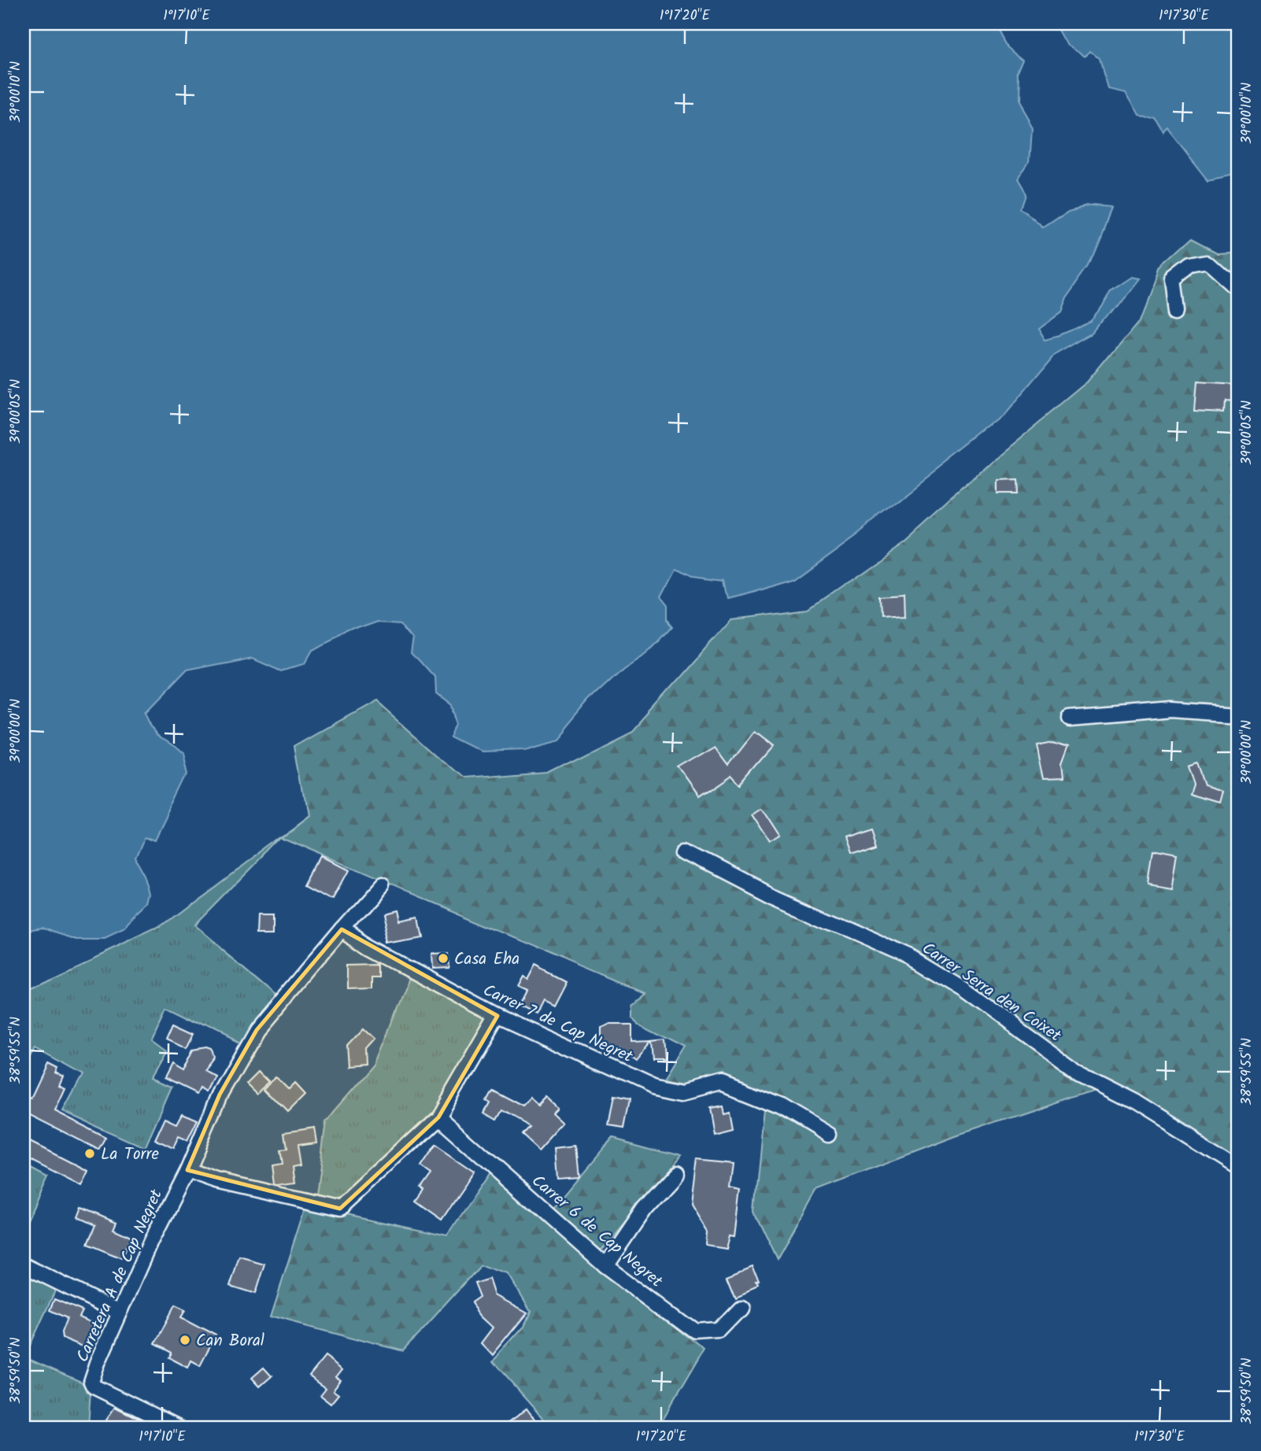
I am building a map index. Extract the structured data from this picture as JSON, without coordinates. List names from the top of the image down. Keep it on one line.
{"streets":{"street":["Carrer Serra den Coixet","Carrer 7 de Cap Negret","Carrer 6 de Cap Negret","Carretera A de Cap Negret"]},"crossings":[["Carrer 7 de Cap Negret","Carretera A de Cap Negret"]],"places":["Casa Eha","La Torre","Can Boral"],"coordinates":["1°17'10\"E","1°17'20\"E","1°17'30\"E","39°00'10\"N","39°00'05\"N","39°00'00\"N","38°59'55\"N","38°59'50\"N"]}
